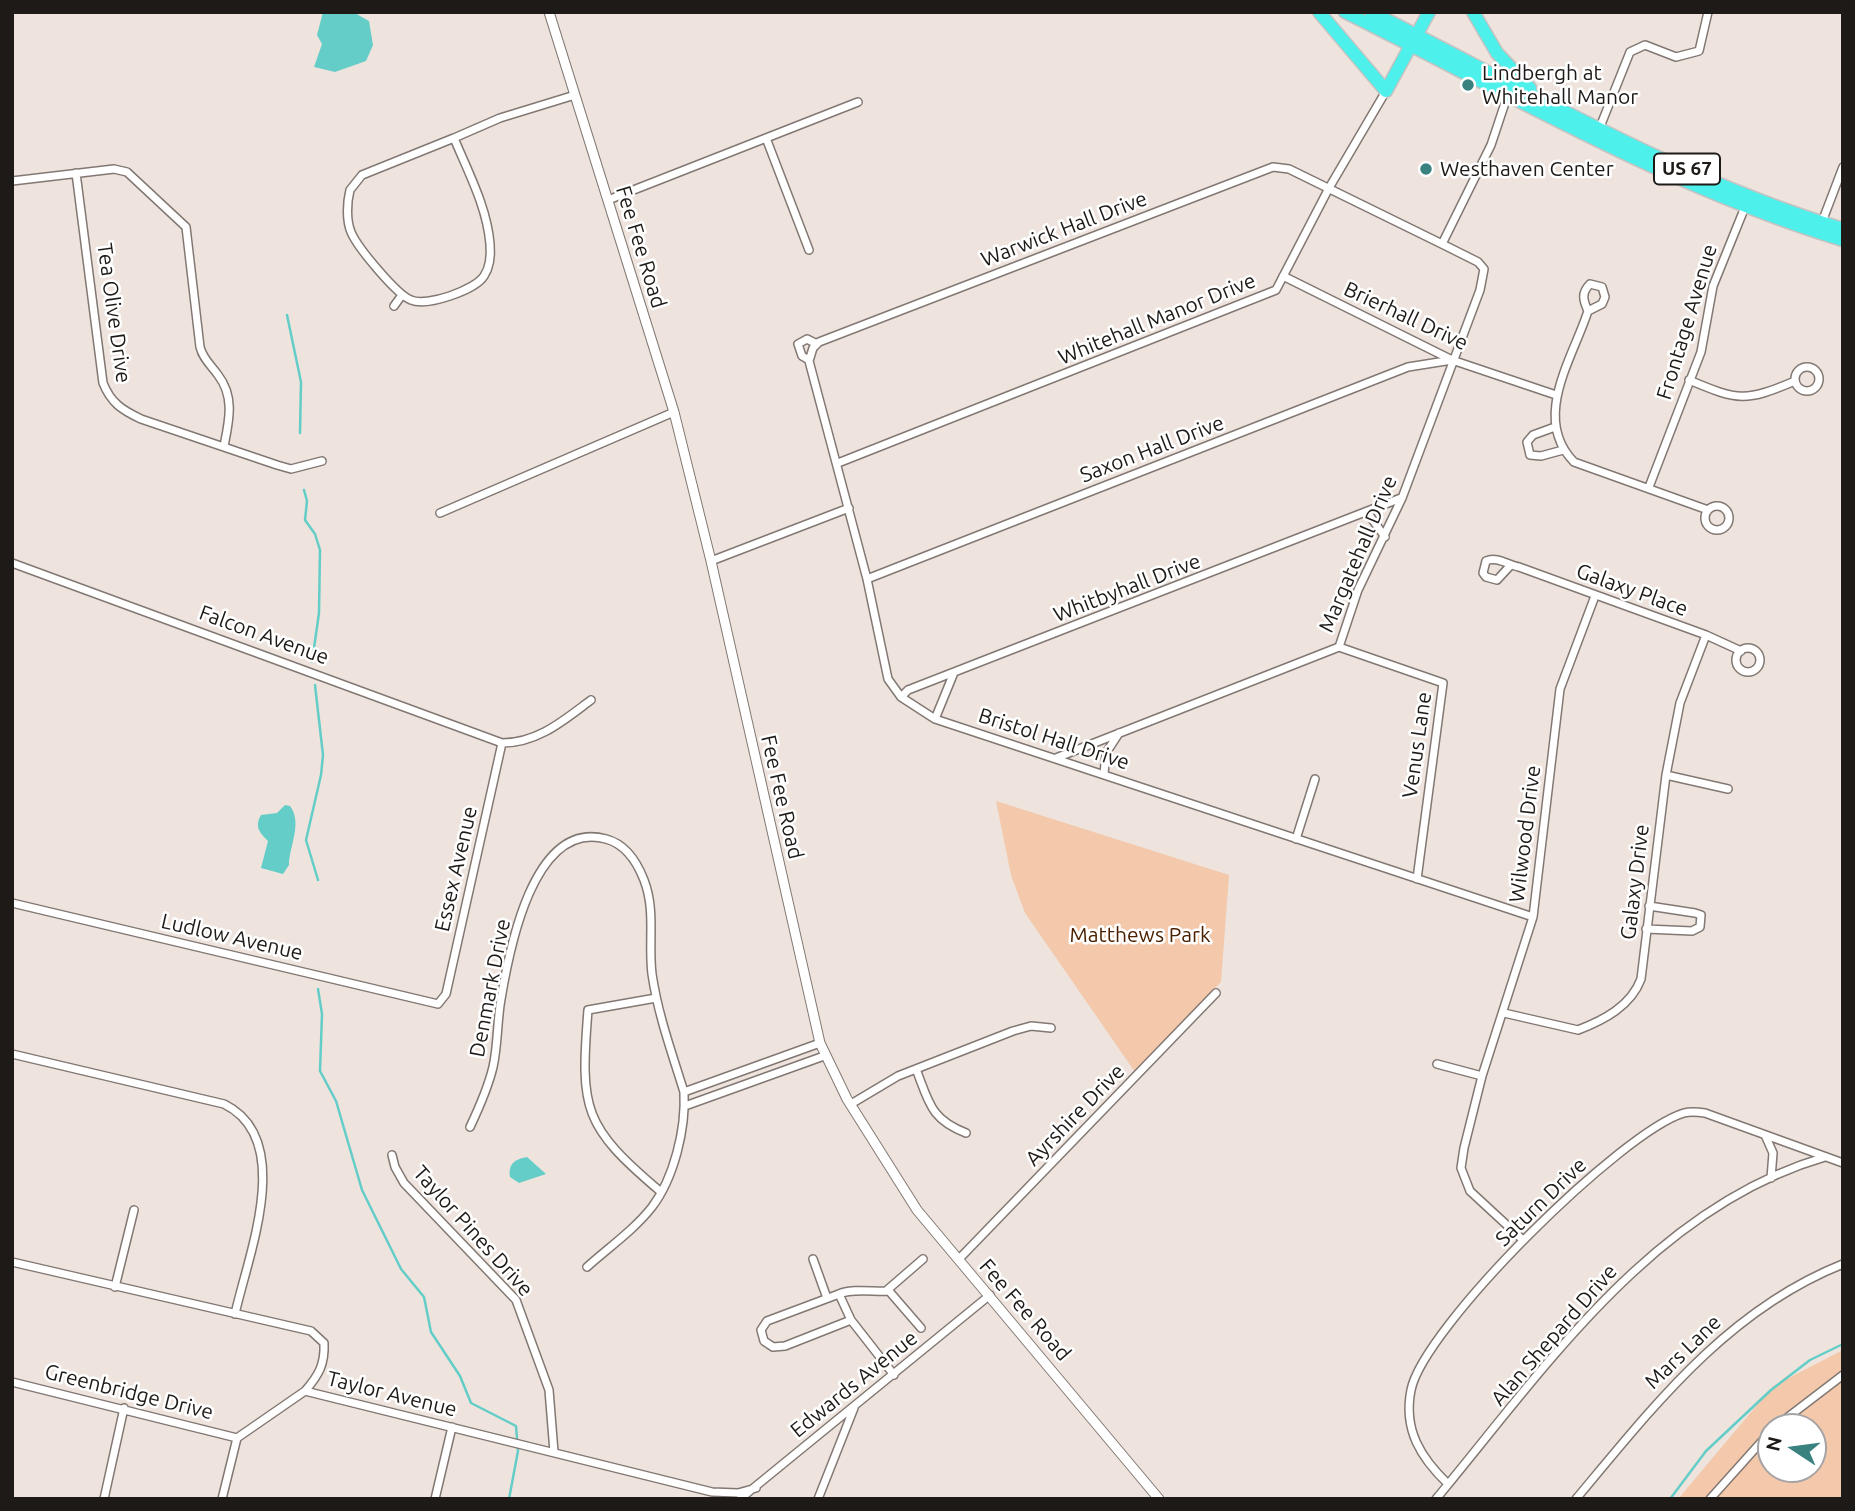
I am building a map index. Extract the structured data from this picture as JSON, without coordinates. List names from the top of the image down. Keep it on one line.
{"streets":{"highway":["US 67"],"street":["Warwick Hall Drive","Fee Fee Road","Tea Olive Drive","Brierhall Drive","Whitehall Manor Drive","Frontage Avenue","Saxon Hall Drive","Margatehall Drive","Whitbyhall Drive","Galaxy Place","Falcon Avenue","Bristol Hall Drive","Venus Lane","Wilwood Drive","Essex Avenue","Galaxy Drive","Ludlow Avenue","Denmark Drive","Ayrshire Drive","Saturn Drive","Taylor Pines Drive","Alan Shepard Drive","Mars Lane","Edwards Avenue","Greenbridge Drive","Taylor Avenue"]},"crossings":[["US 67","Frontage Avenue"],["Warwick Hall Drive","Whitehall Manor Drive"],["Warwick Hall Drive","Margatehall Drive"],["Warwick Hall Drive","Bristol Hall Drive"],["Fee Fee Road","Ayrshire Drive"],["Fee Fee Road","Edwards Avenue"],["Brierhall Drive","Whitehall Manor Drive"],["Brierhall Drive","Saxon Hall Drive"],["Brierhall Drive","Margatehall Drive"],["Whitehall Manor Drive","Bristol Hall Drive"],["Saxon Hall Drive","Margatehall Drive"],["Saxon Hall Drive","Bristol Hall Drive"],["Margatehall Drive","Whitbyhall Drive"],["Margatehall Drive","Bristol Hall Drive"],["Margatehall Drive","Venus Lane"],["Whitbyhall Drive","Bristol Hall Drive"],["Galaxy Place","Wilwood Drive"],["Galaxy Place","Galaxy Drive"],["Falcon Avenue","Essex Avenue"],["Bristol Hall Drive","Venus Lane"],["Bristol Hall Drive","Wilwood Drive"],["Wilwood Drive","Galaxy Drive"],["Wilwood Drive","Saturn Drive"],["Essex Avenue","Ludlow Avenue"],["Saturn Drive","Alan Shepard Drive"],["Taylor Pines Drive","Taylor Avenue"],["Edwards Avenue","Taylor Avenue"]],"parks":["Matthews Park"],"places":["Lindbergh at Whitehall Manor","Westhaven Center"],"north":"left"}
